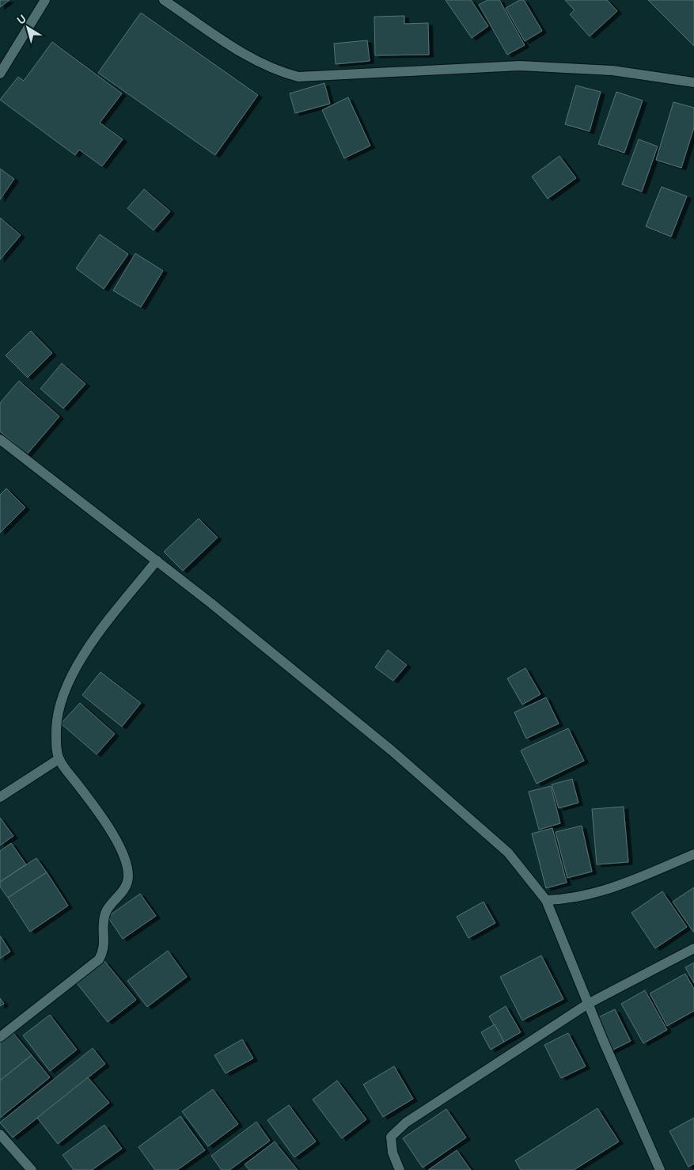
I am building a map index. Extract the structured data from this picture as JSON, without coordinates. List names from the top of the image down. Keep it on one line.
{"north":"top left"}
